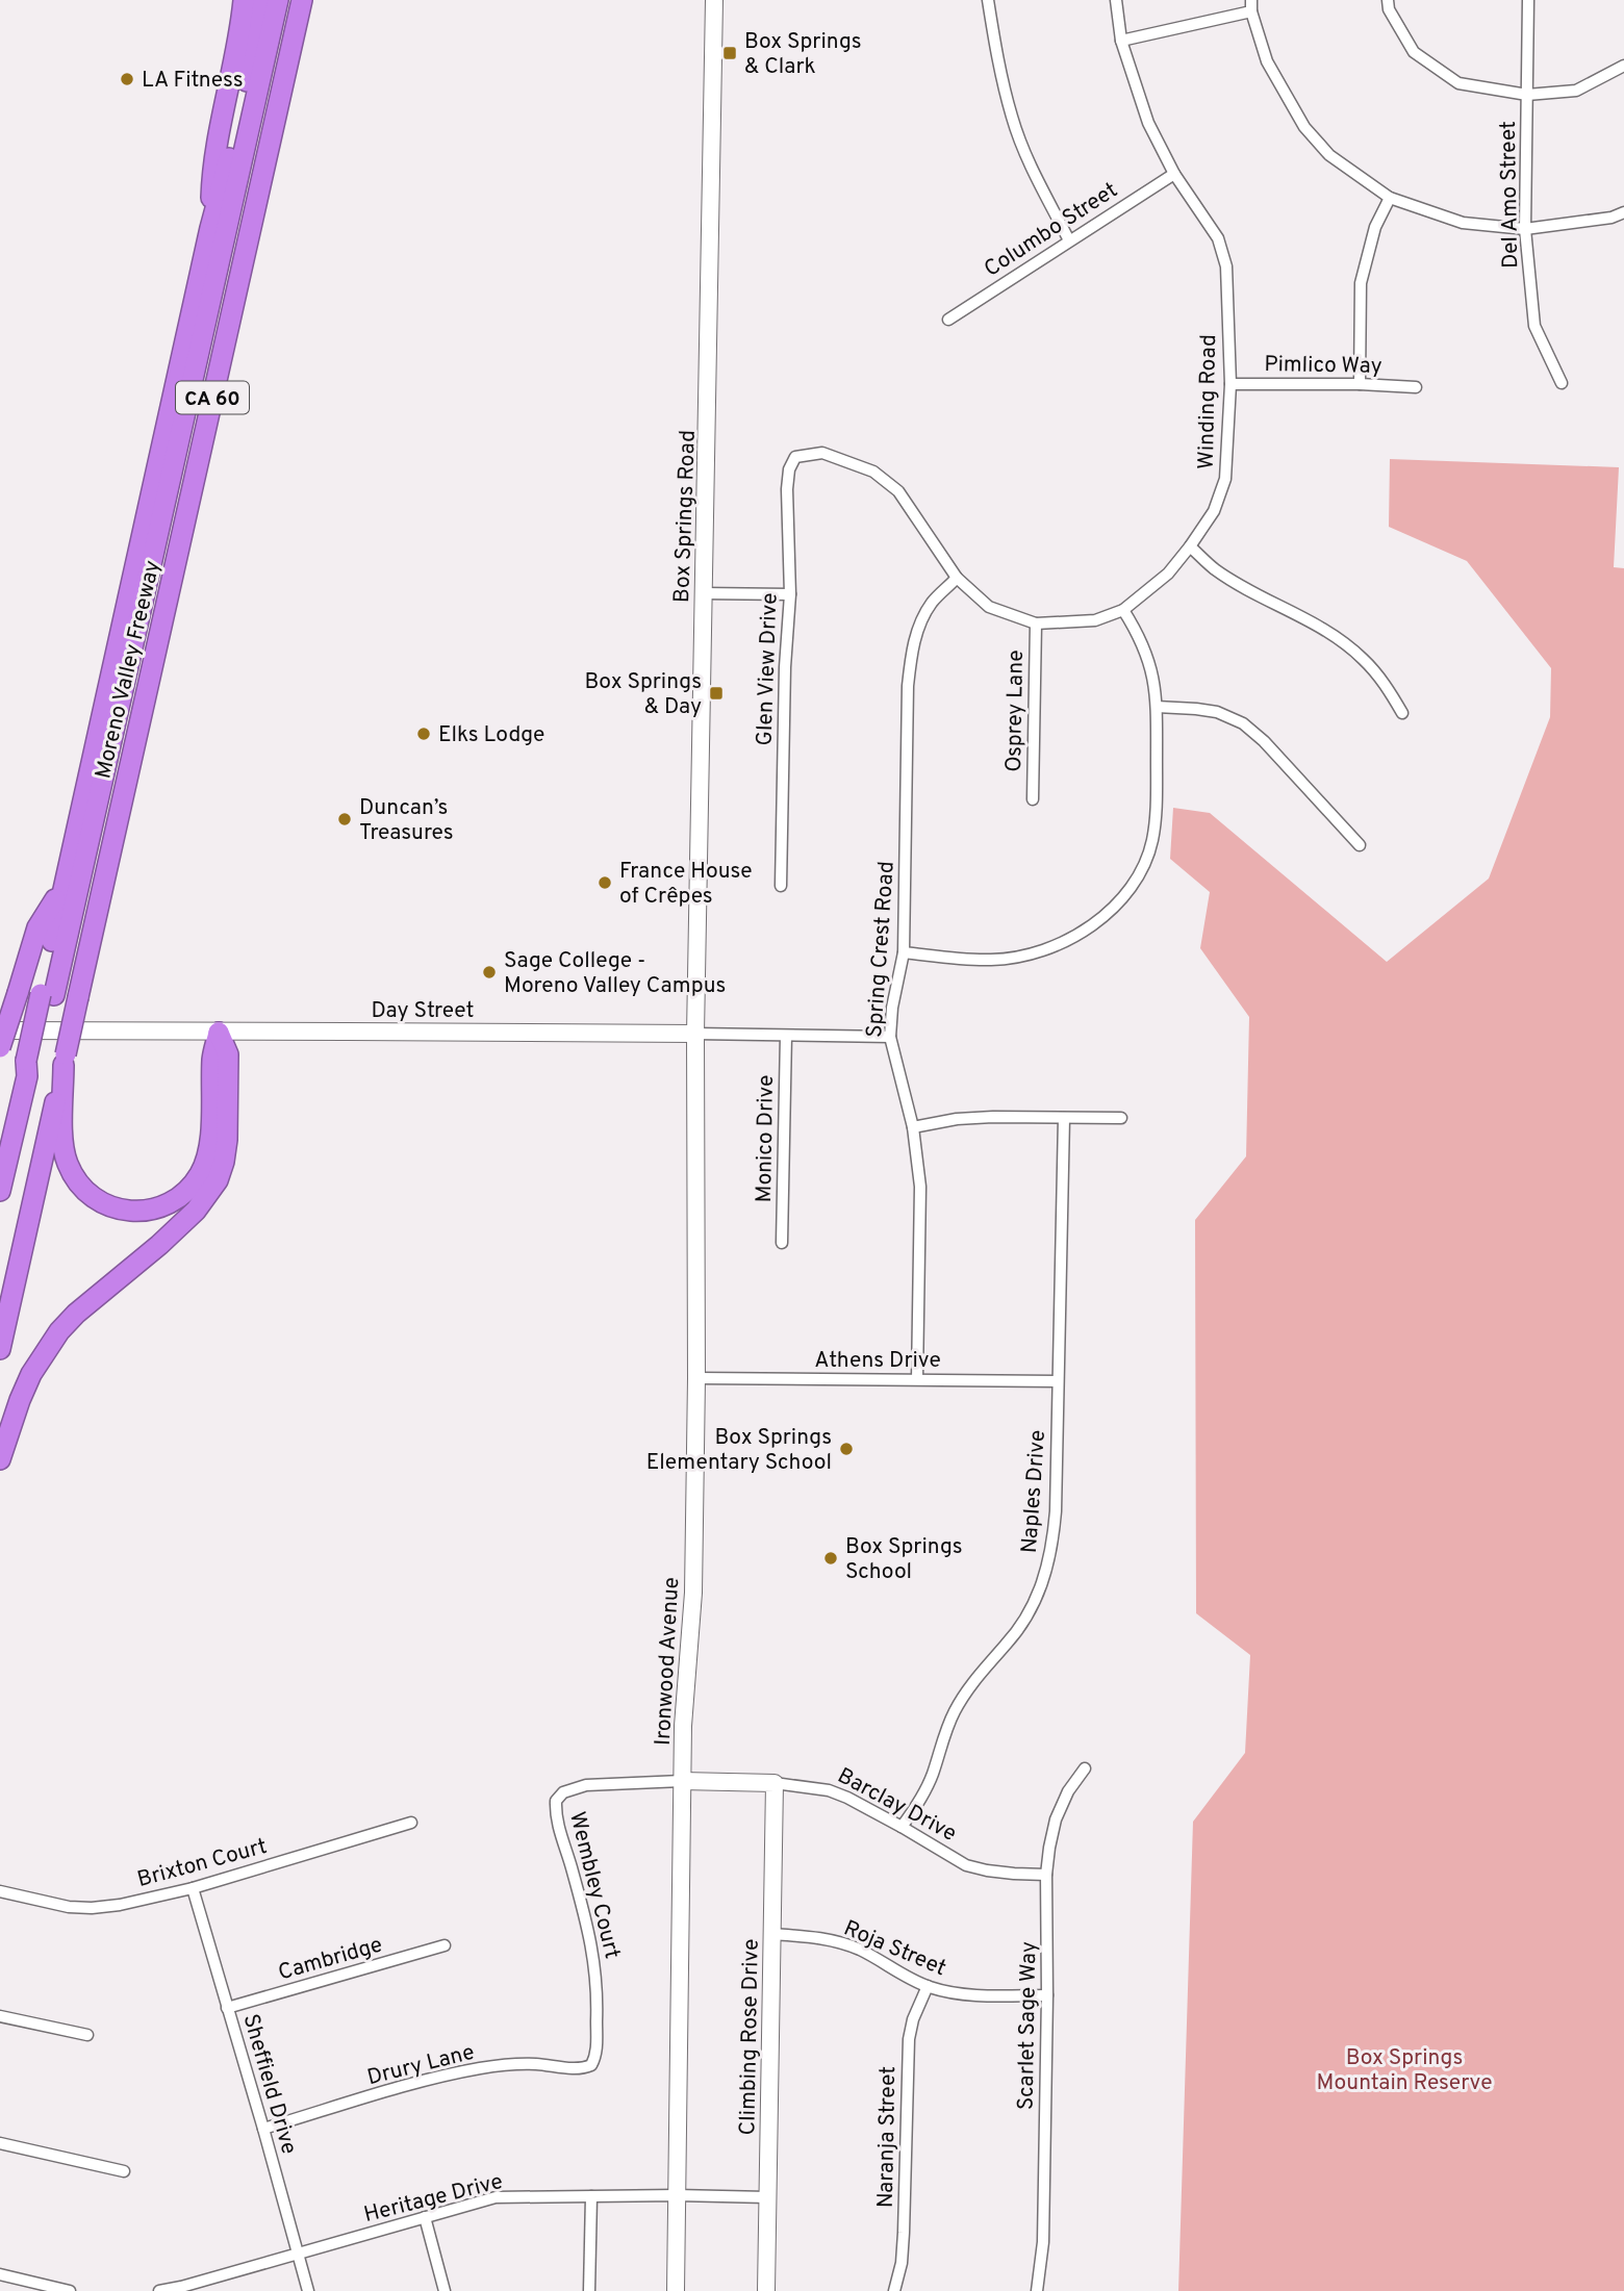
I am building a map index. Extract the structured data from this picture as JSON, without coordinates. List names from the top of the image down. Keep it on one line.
{"streets":{"highway":["CA 60","Moreno Valley Freeway"],"main road":["Box Springs Road","Day Street","Ironwood Avenue","Barclay Drive","Climbing Rose Drive"],"street":["Del Amo Street","Columbo Street","Pimlico Way","Winding Road","Glen View Drive","Osprey Lane","Spring Crest Road","Monico Drive","Athens Drive","Naples Drive","Brixton Court","Wembley Court","Roja Street","Cambridge","Scarlet Sage Way","Drury Lane","Sheffield Drive","Naranja Street","Heritage Drive"]},"crossings":[["Columbo Street","Winding Road"],["Pimlico Way","Winding Road"],["Winding Road","Glen View Drive"],["Winding Road","Osprey Lane"],["Winding Road","Spring Crest Road"],["Box Springs Road","Day Street"],["Box Springs Road","Ironwood Avenue"],["Spring Crest Road","Day Street"],["Spring Crest Road","Athens Drive"],["Day Street","Monico Drive"],["Day Street","Ironwood Avenue"],["Athens Drive","Naples Drive"],["Athens Drive","Ironwood Avenue"],["Naples Drive","Barclay Drive"],["Ironwood Avenue","Barclay Drive"],["Ironwood Avenue","Heritage Drive"],["Barclay Drive","Wembley Court"],["Barclay Drive","Scarlet Sage Way"],["Barclay Drive","Climbing Rose Drive"],["Brixton Court","Sheffield Drive"],["Wembley Court","Drury Lane"],["Roja Street","Scarlet Sage Way"],["Roja Street","Climbing Rose Drive"],["Roja Street","Naranja Street"],["Cambridge","Sheffield Drive"],["Climbing Rose Drive","Heritage Drive"],["Drury Lane","Sheffield Drive"],["Sheffield Drive","Heritage Drive"]],"parks":["Box Springs Mountain Reserve"],"places":{"transit":["Box Springs & Clark","Box Springs & Day"],"other":["LA Fitness","Elks Lodge","Duncan’s Treasures","France House of Crêpes","Sage College - Moreno Valley Campus","Box Springs Elementary School","Box Springs School"]}}
